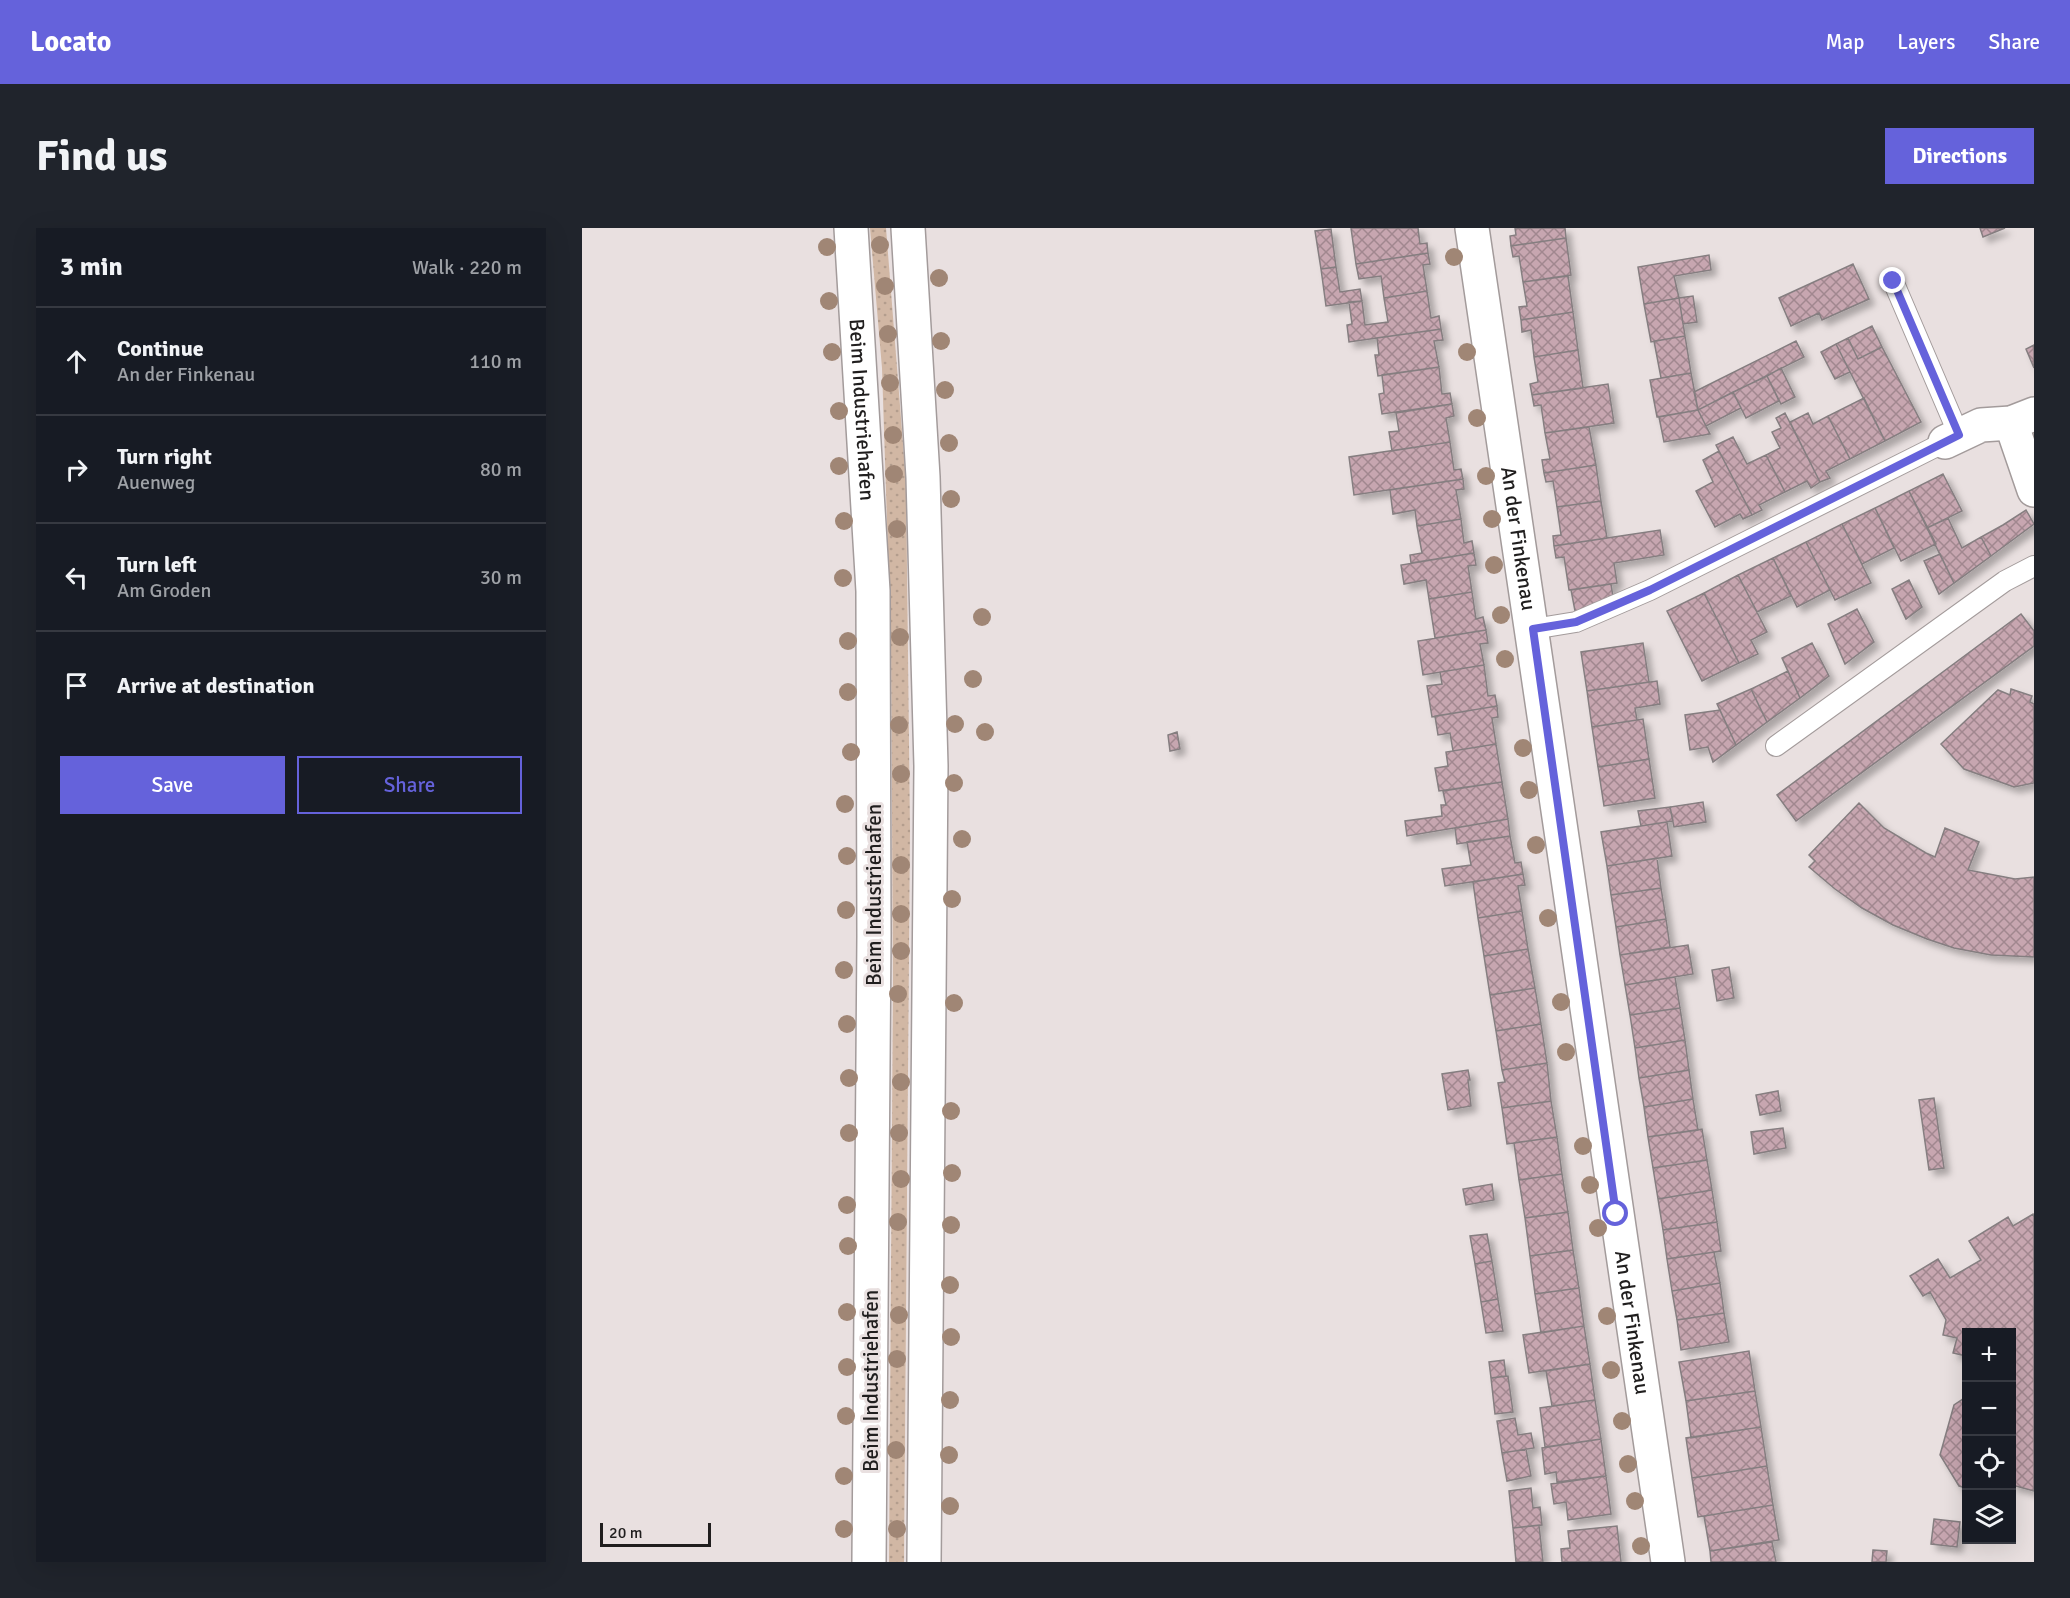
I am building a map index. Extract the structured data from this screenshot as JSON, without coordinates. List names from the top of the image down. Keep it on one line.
{"streets":{"main road":["Beim Industriehafen","An der Finkenau"]},"scale_bar":"20 m","page":{"header":"Locato","nav":["Map","Layers","Share"],"buttons":["Directions",["Save","Share"]],"title":"Find us","heading":["3 min","Walk · 220 m"],"list":[["Continue","An der Finkenau","110 m"],["Turn right","Auenweg","80 m"],["Turn left","Am Groden","30 m"],"Arrive at destination"],"map_buttons":["+","−"],"scale":"20 m"}}
